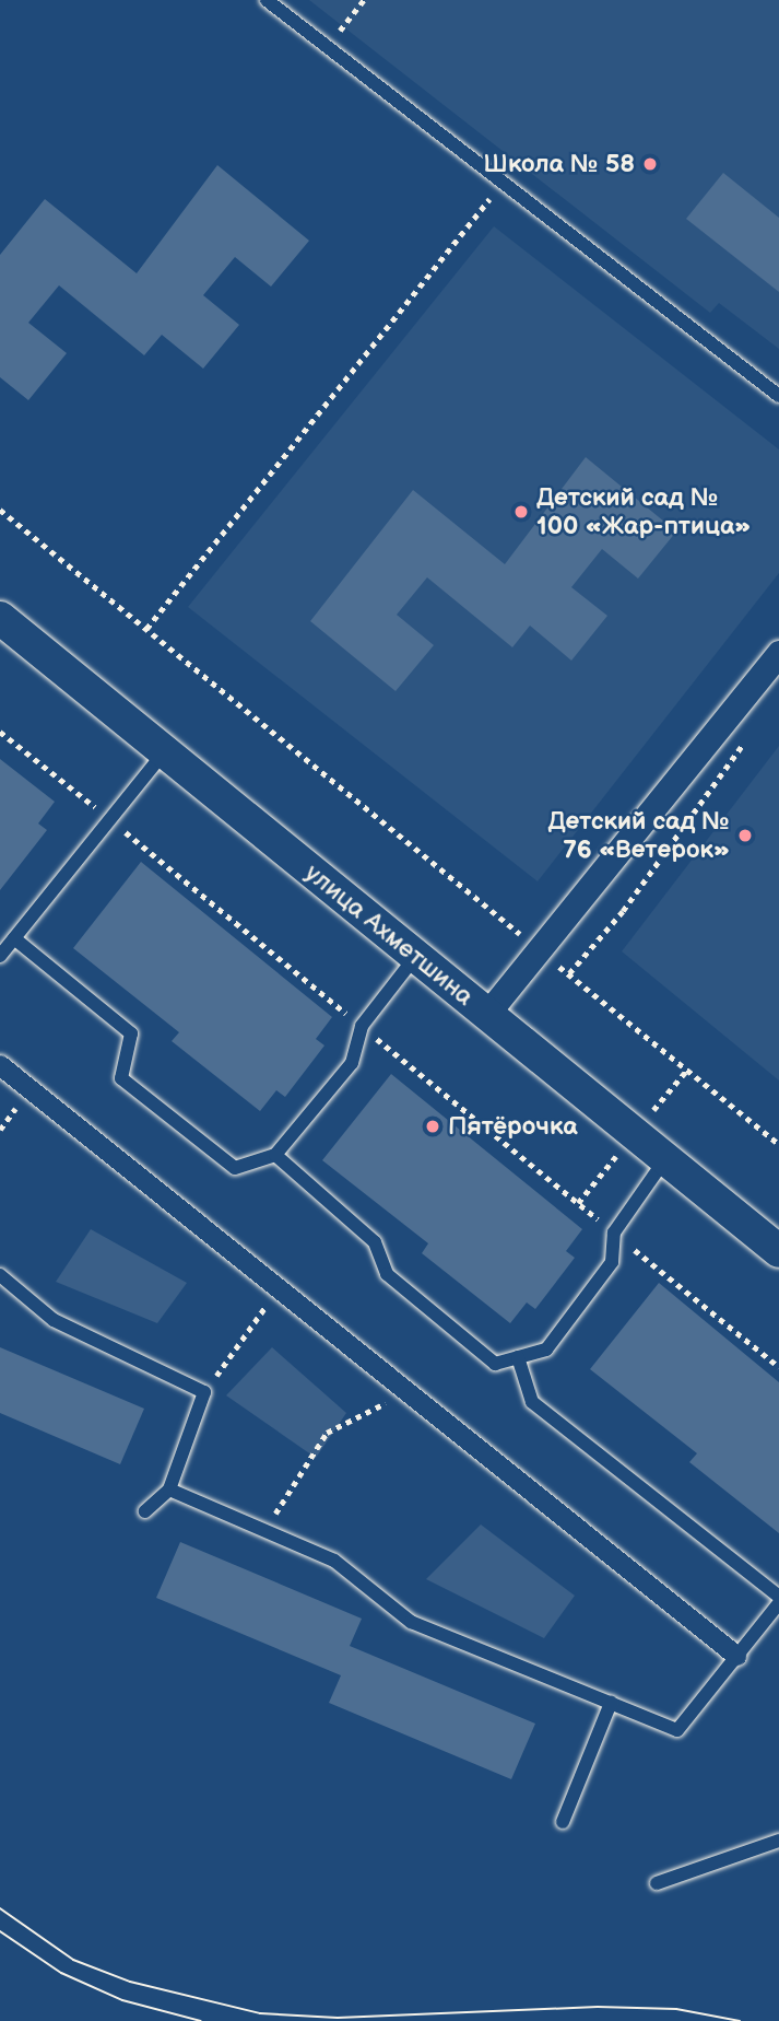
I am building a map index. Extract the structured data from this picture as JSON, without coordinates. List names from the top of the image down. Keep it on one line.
{"streets":{"street":["улица Ахметшина"]},"places":["Школа № 58","Детский сад № 100 «Жар-птица»","Детский сад № 76 «Ветерок»","Пятёрочка"]}
